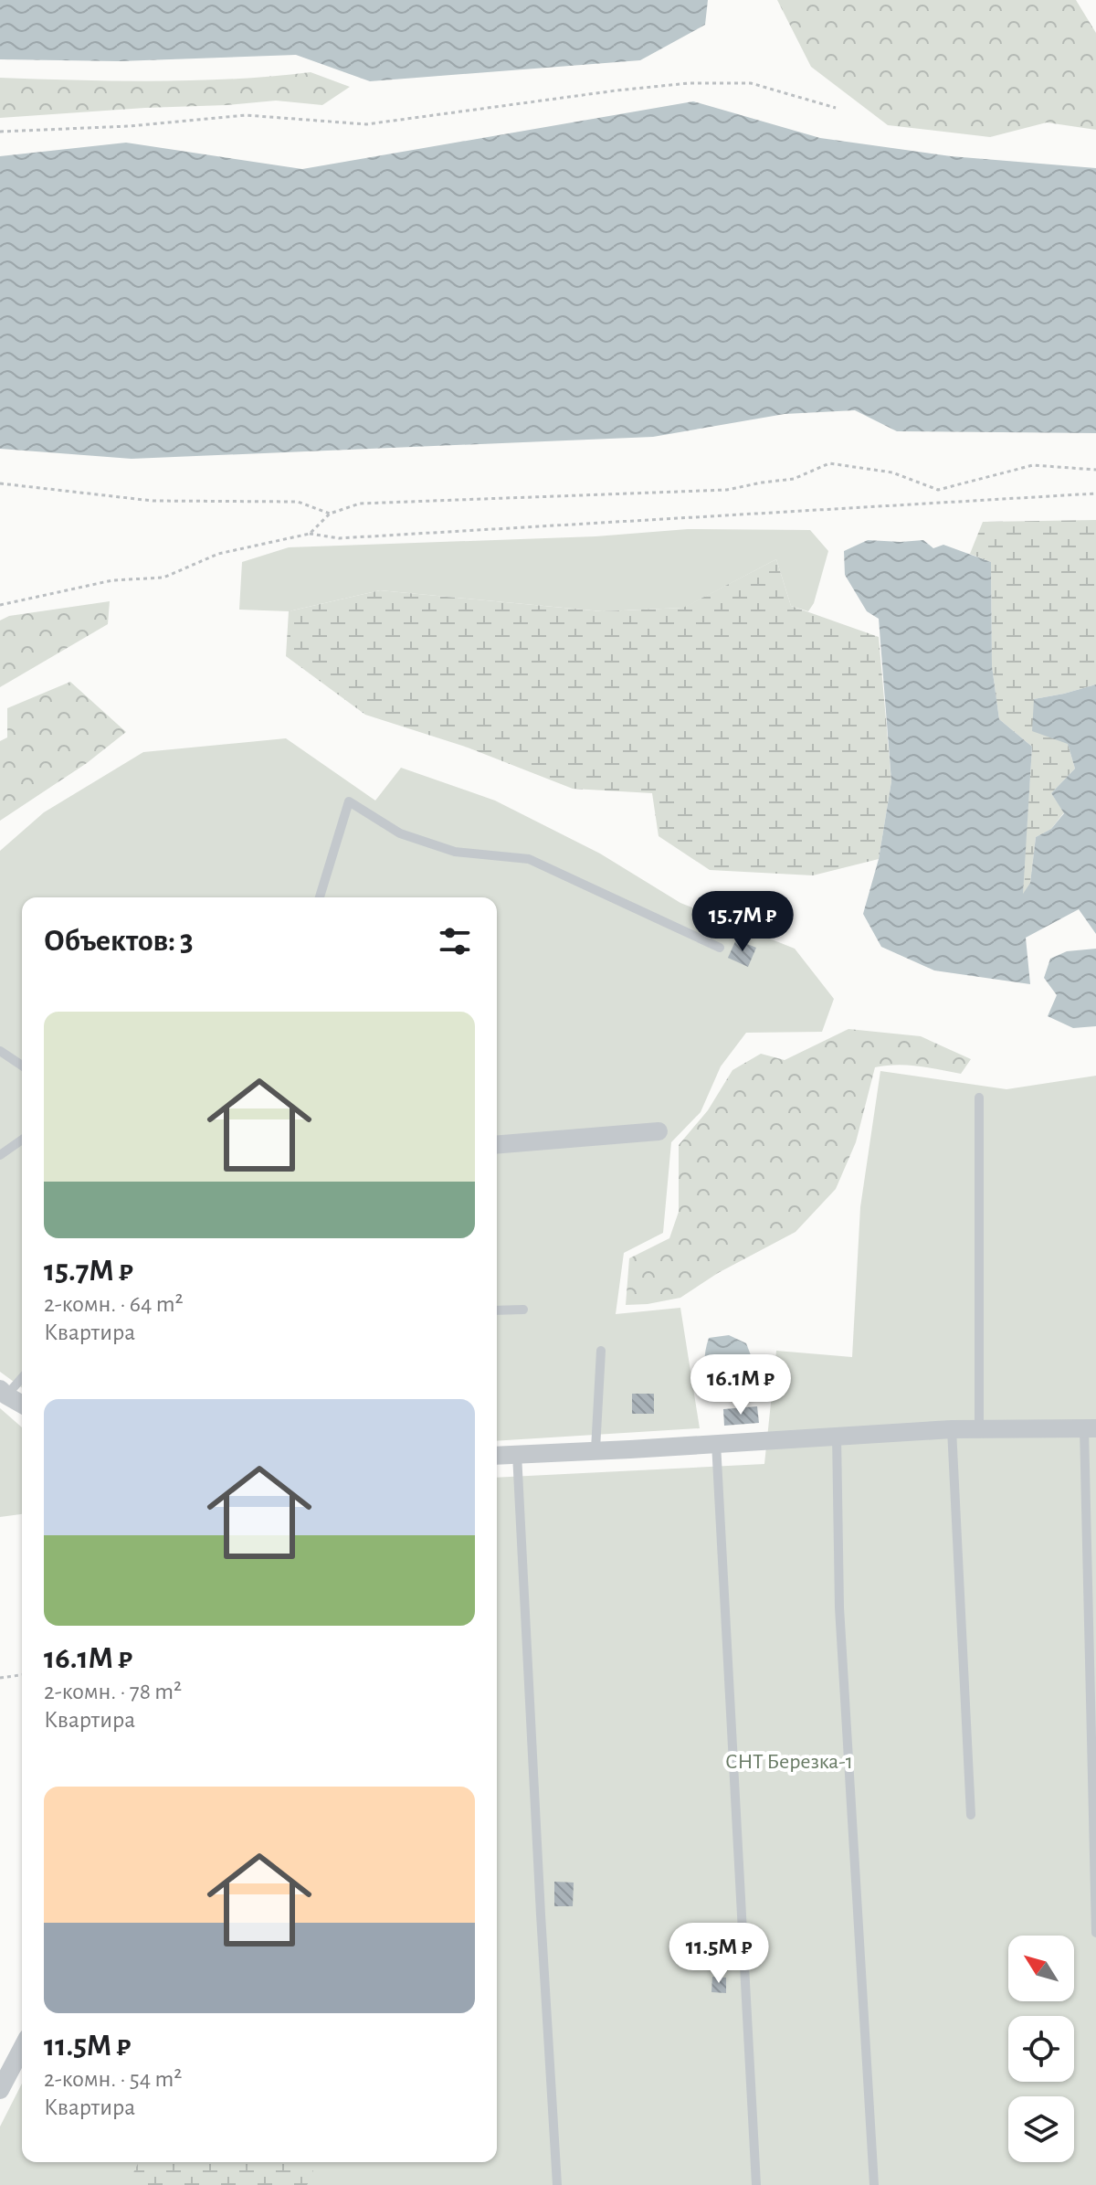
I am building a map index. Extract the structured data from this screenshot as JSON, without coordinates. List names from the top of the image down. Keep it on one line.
{"parks":["СНТ Березка-1"],"north":"top left","page":{"price":["15.7M ₽","16.1M ₽","11.5M ₽"],"heading":"Объектов: 3","list":[{"name":"15.7M ₽","note":"2-комн. · 64 m² · Квартира"},{"name":"16.1M ₽","note":"2-комн. · 78 m² · Квартира"},{"name":"11.5M ₽","note":"2-комн. · 54 m² · Квартира"}]}}
